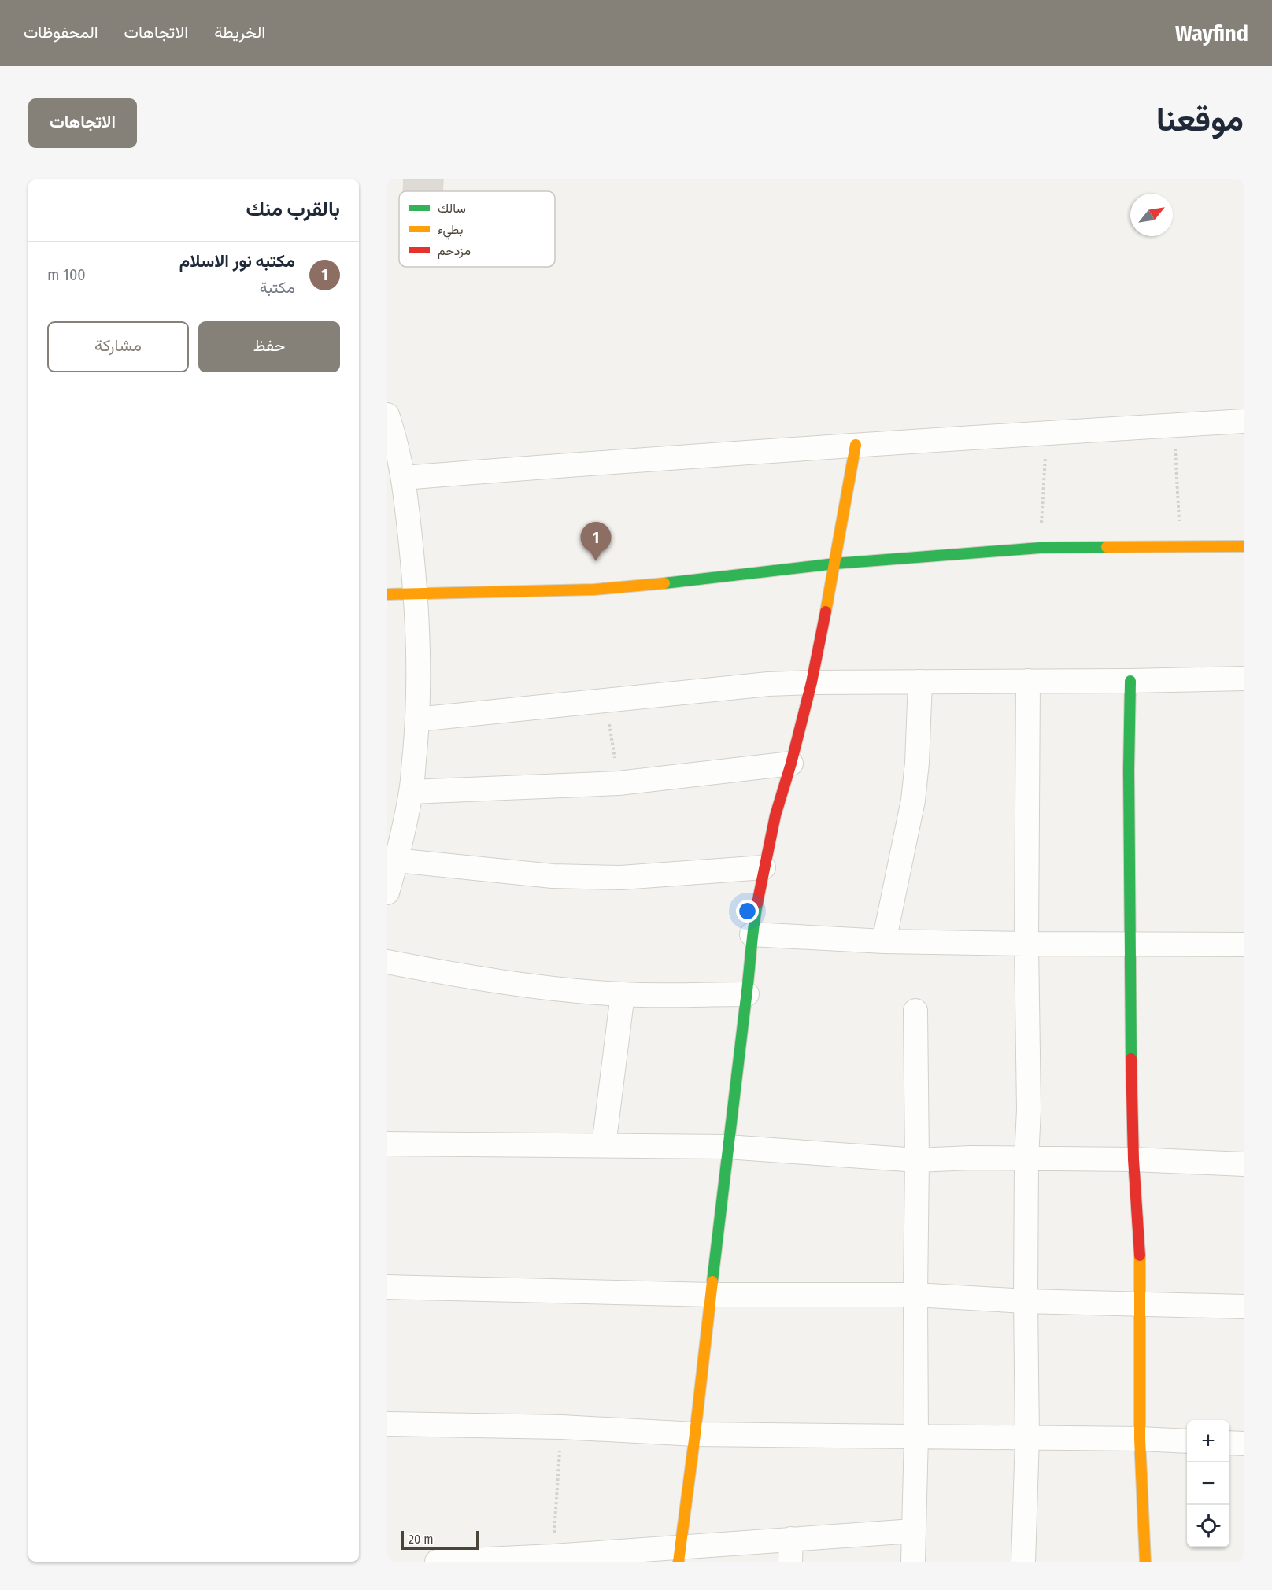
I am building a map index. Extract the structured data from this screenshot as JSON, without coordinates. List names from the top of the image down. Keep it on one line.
{"legend":["سالك","بطيء","مزدحم"],"scale_bar":"20 m","north":"top right","page":{"header":"Wayfind","nav":["الخريطة","الاتجاهات","المحفوظات"],"title":"موقعنا","buttons":["الاتجاهات",["حفظ","مشاركة"]],"heading":"بالقرب منك","list":[{"mark":"1","name":"مكتبه نور الاسلام","note":"مكتبة","value":"100 m"}],"pins":"1","map_buttons":["+","−"],"scale":"20 m"}}
